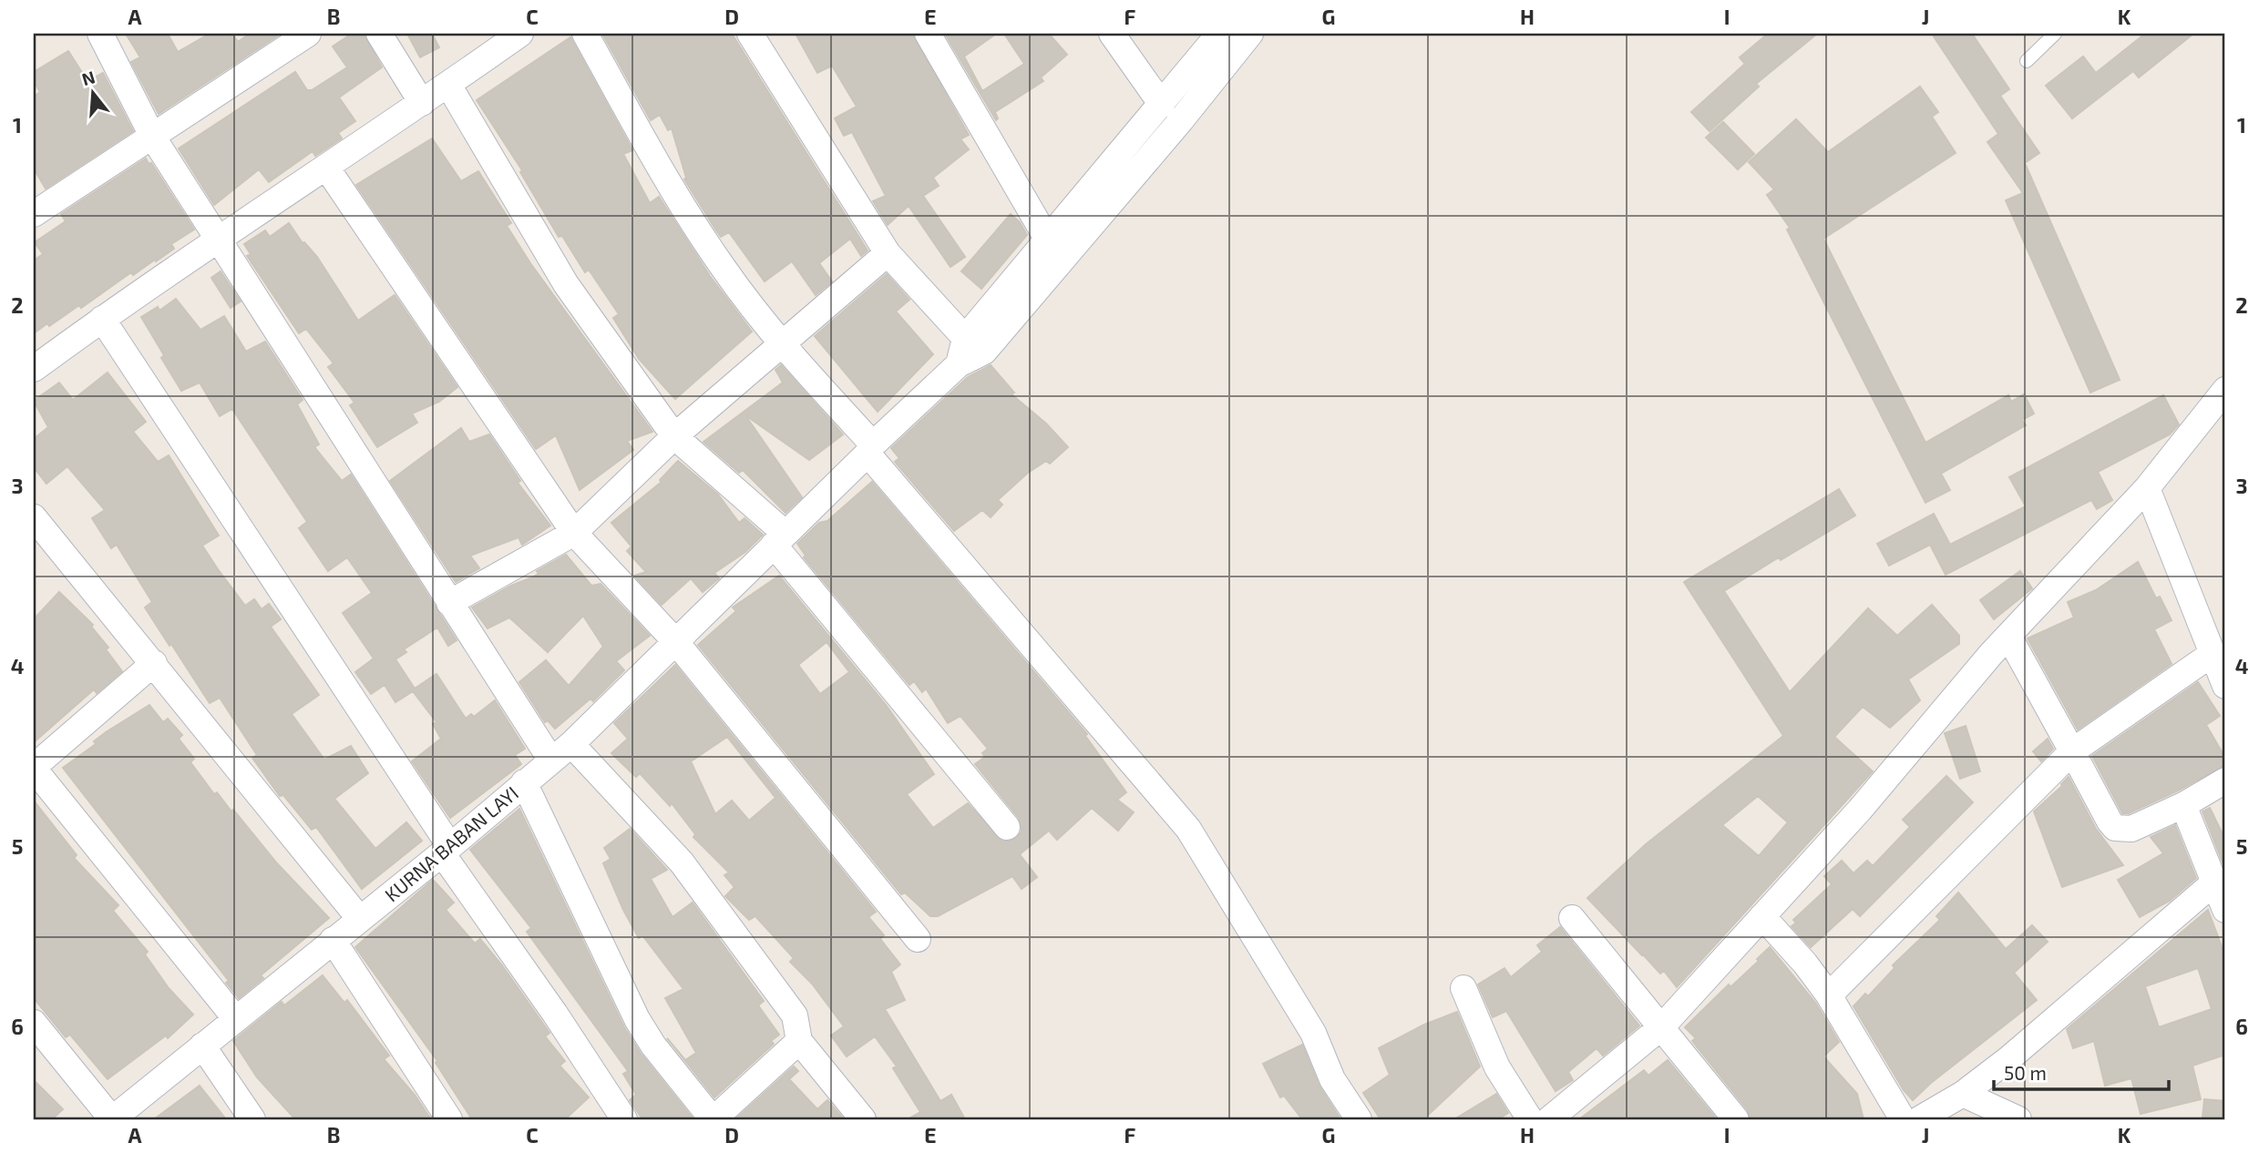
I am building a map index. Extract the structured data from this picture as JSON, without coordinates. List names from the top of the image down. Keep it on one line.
{"streets":{"street":["KURNA BABAN LAYI"]},"scale_bar":"50 m","north":"top","grid":{"columns":["A","B","C","D","E","F","G","H","I","J","K"],"rows":["1","2","3","4","5","6"]}}
